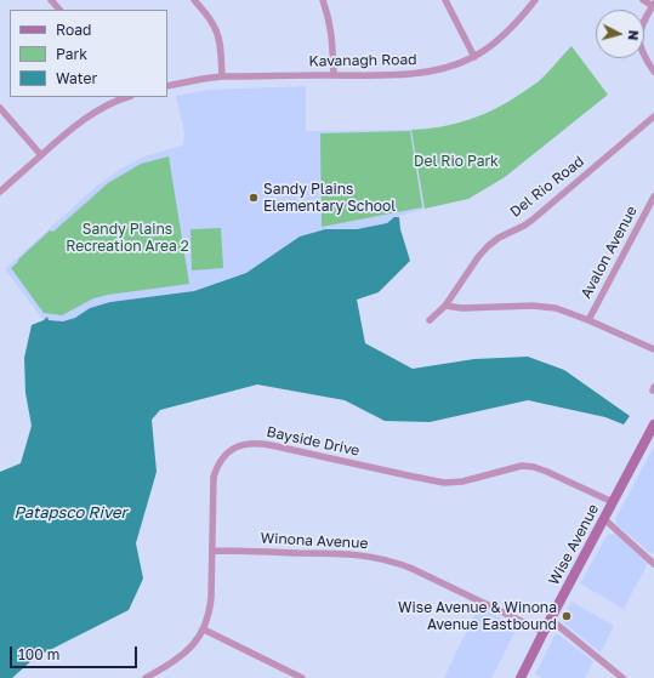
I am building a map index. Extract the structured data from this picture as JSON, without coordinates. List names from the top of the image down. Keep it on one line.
{"streets":{"main road":["Wise Avenue"],"street":["Kavanagh Road","Del Rio Road","Avalon Avenue","Bayside Drive","Winona Avenue"]},"crossings":[["Bayside Drive","Winona Avenue"],["Bayside Drive","Wise Avenue"],["Winona Avenue","Wise Avenue"]],"water":["Patapsco River"],"parks":["Del Rio Park","Sandy Plains Recreation Area 2"],"places":["Sandy Plains Elementary School","Wise Avenue & Winona Avenue Eastbound"],"legend":["Road","Park","Water"],"scale_bar":"100 m","north":"right"}
